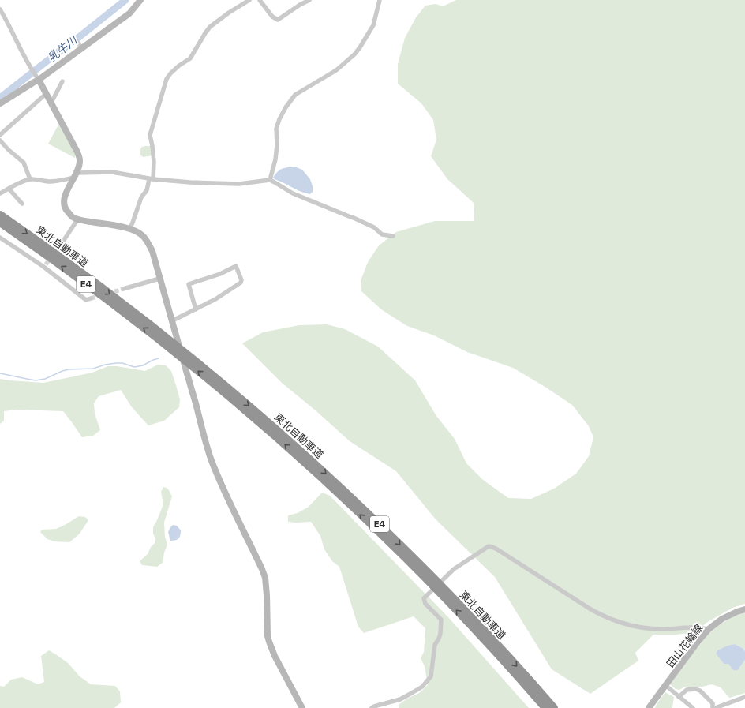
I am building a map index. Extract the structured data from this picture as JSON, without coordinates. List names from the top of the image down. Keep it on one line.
{"streets":{"highway":["東北自動車道","E4"],"street":["田山花輪線"]},"water":["乳牛川"]}
